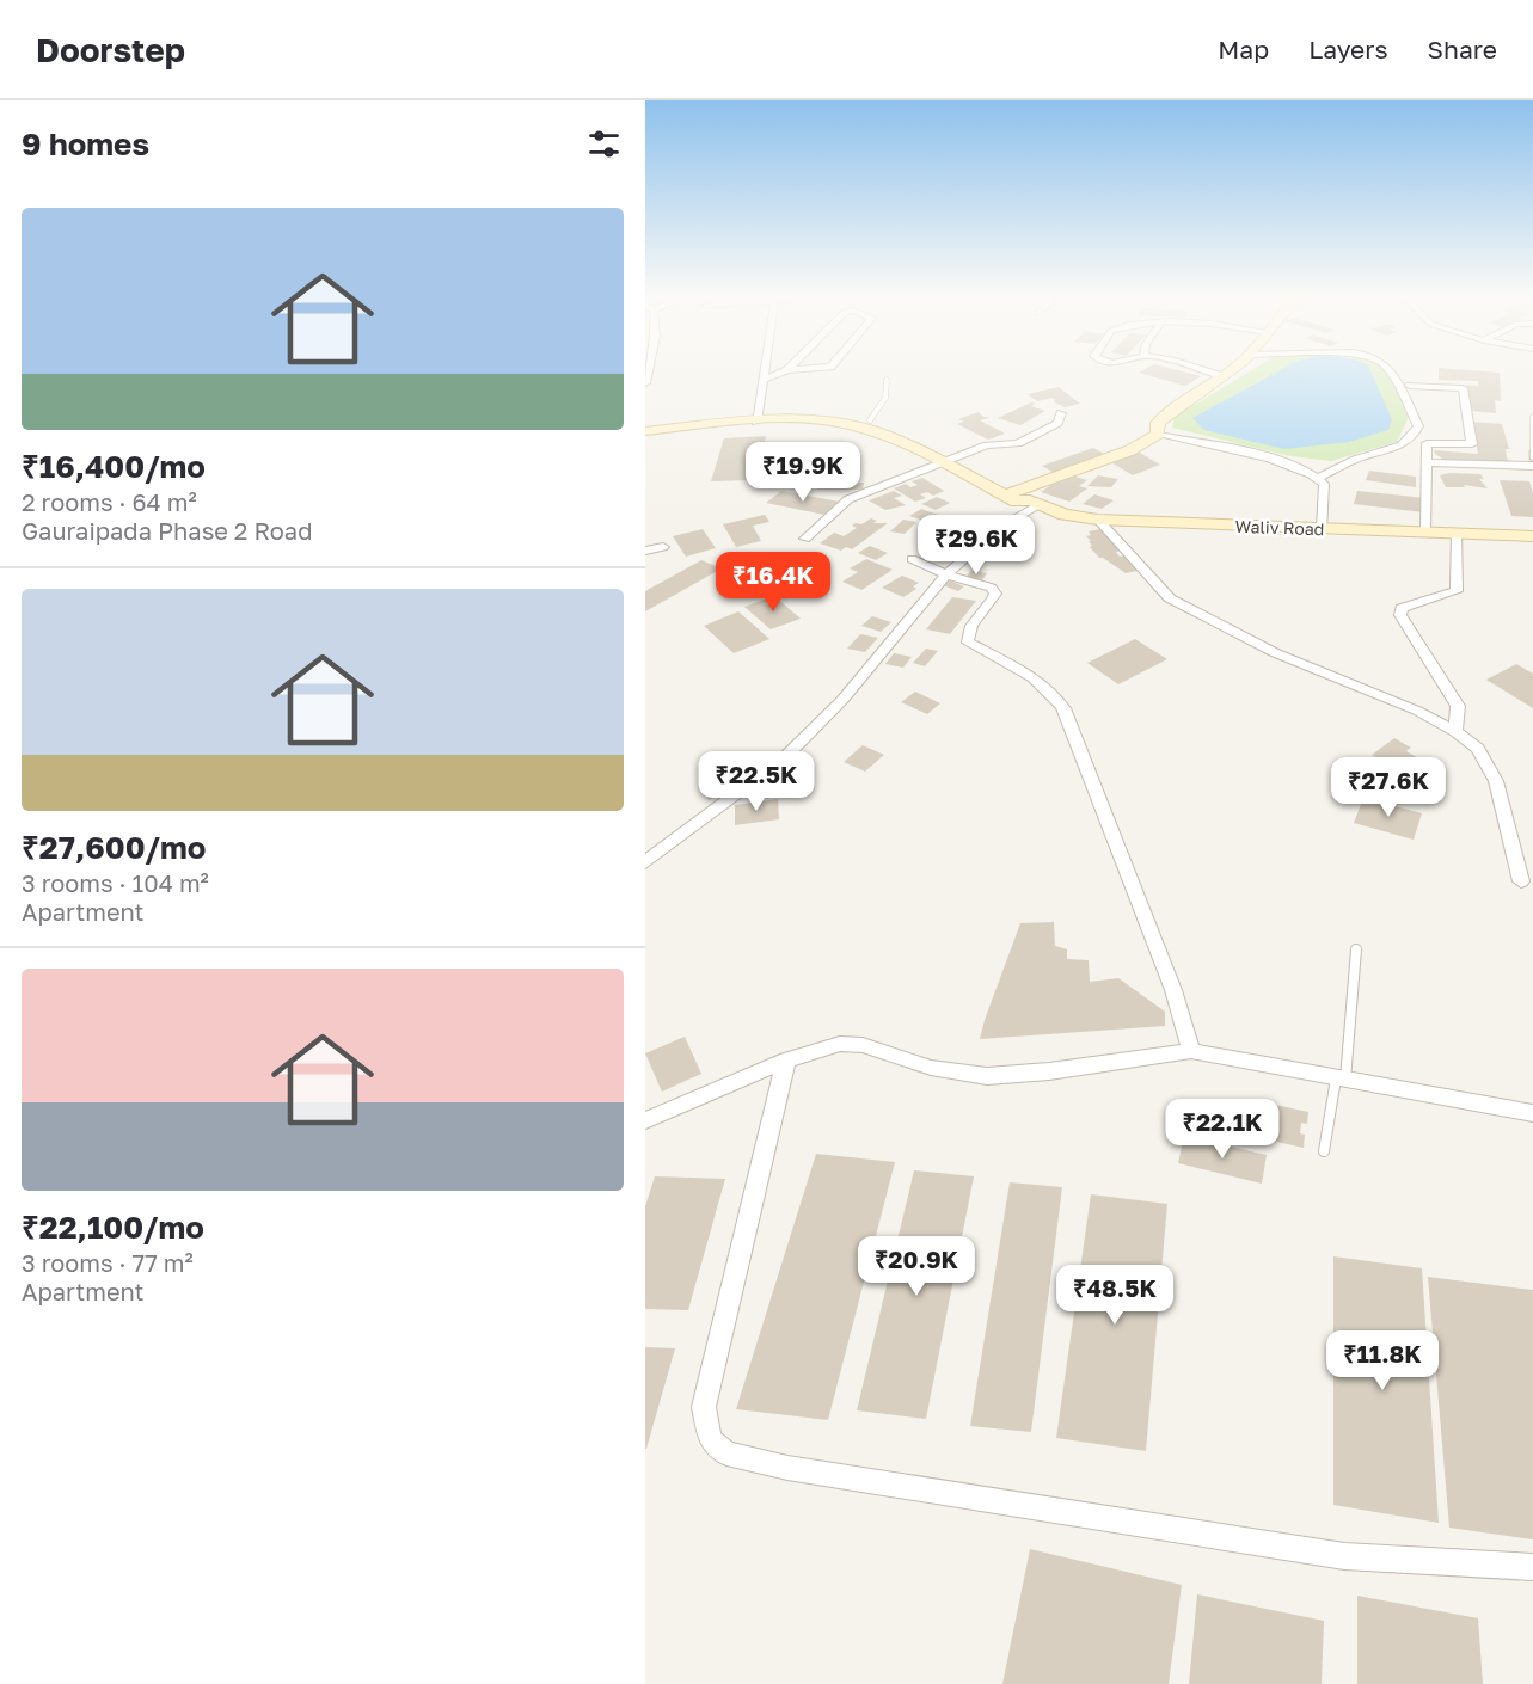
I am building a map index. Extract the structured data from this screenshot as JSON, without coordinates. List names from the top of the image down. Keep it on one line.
{"streets":{"main road":["Waliv Road"]},"page":{"header":"Doorstep","nav":["Map","Layers","Share"],"heading":"9 homes","list":[{"name":"₹16,400/mo","note":"2 rooms · 64 m² · Gauraipada Phase 2 Road"},{"name":"₹27,600/mo","note":"3 rooms · 104 m² · Apartment"},{"name":"₹22,100/mo","note":"3 rooms · 77 m² · Apartment"}],"price":["₹19.9K","₹29.6K","₹16.4K","₹22.5K","₹27.6K","₹22.1K","₹20.9K","₹48.5K","₹11.8K"]}}
